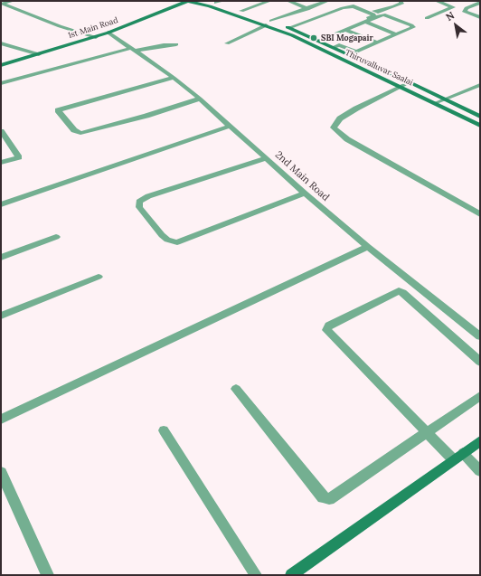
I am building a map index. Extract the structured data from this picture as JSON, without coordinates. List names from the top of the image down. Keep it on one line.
{"streets":{"main road":["1st Main Road","Thiruvalluvar Saalai"],"street":["2nd Main Road"]},"crossings":[["1st Main Road","Thiruvalluvar Saalai"],["1st Main Road","2nd Main Road"]],"places":["SBI Mogapair"],"north":"top left"}
